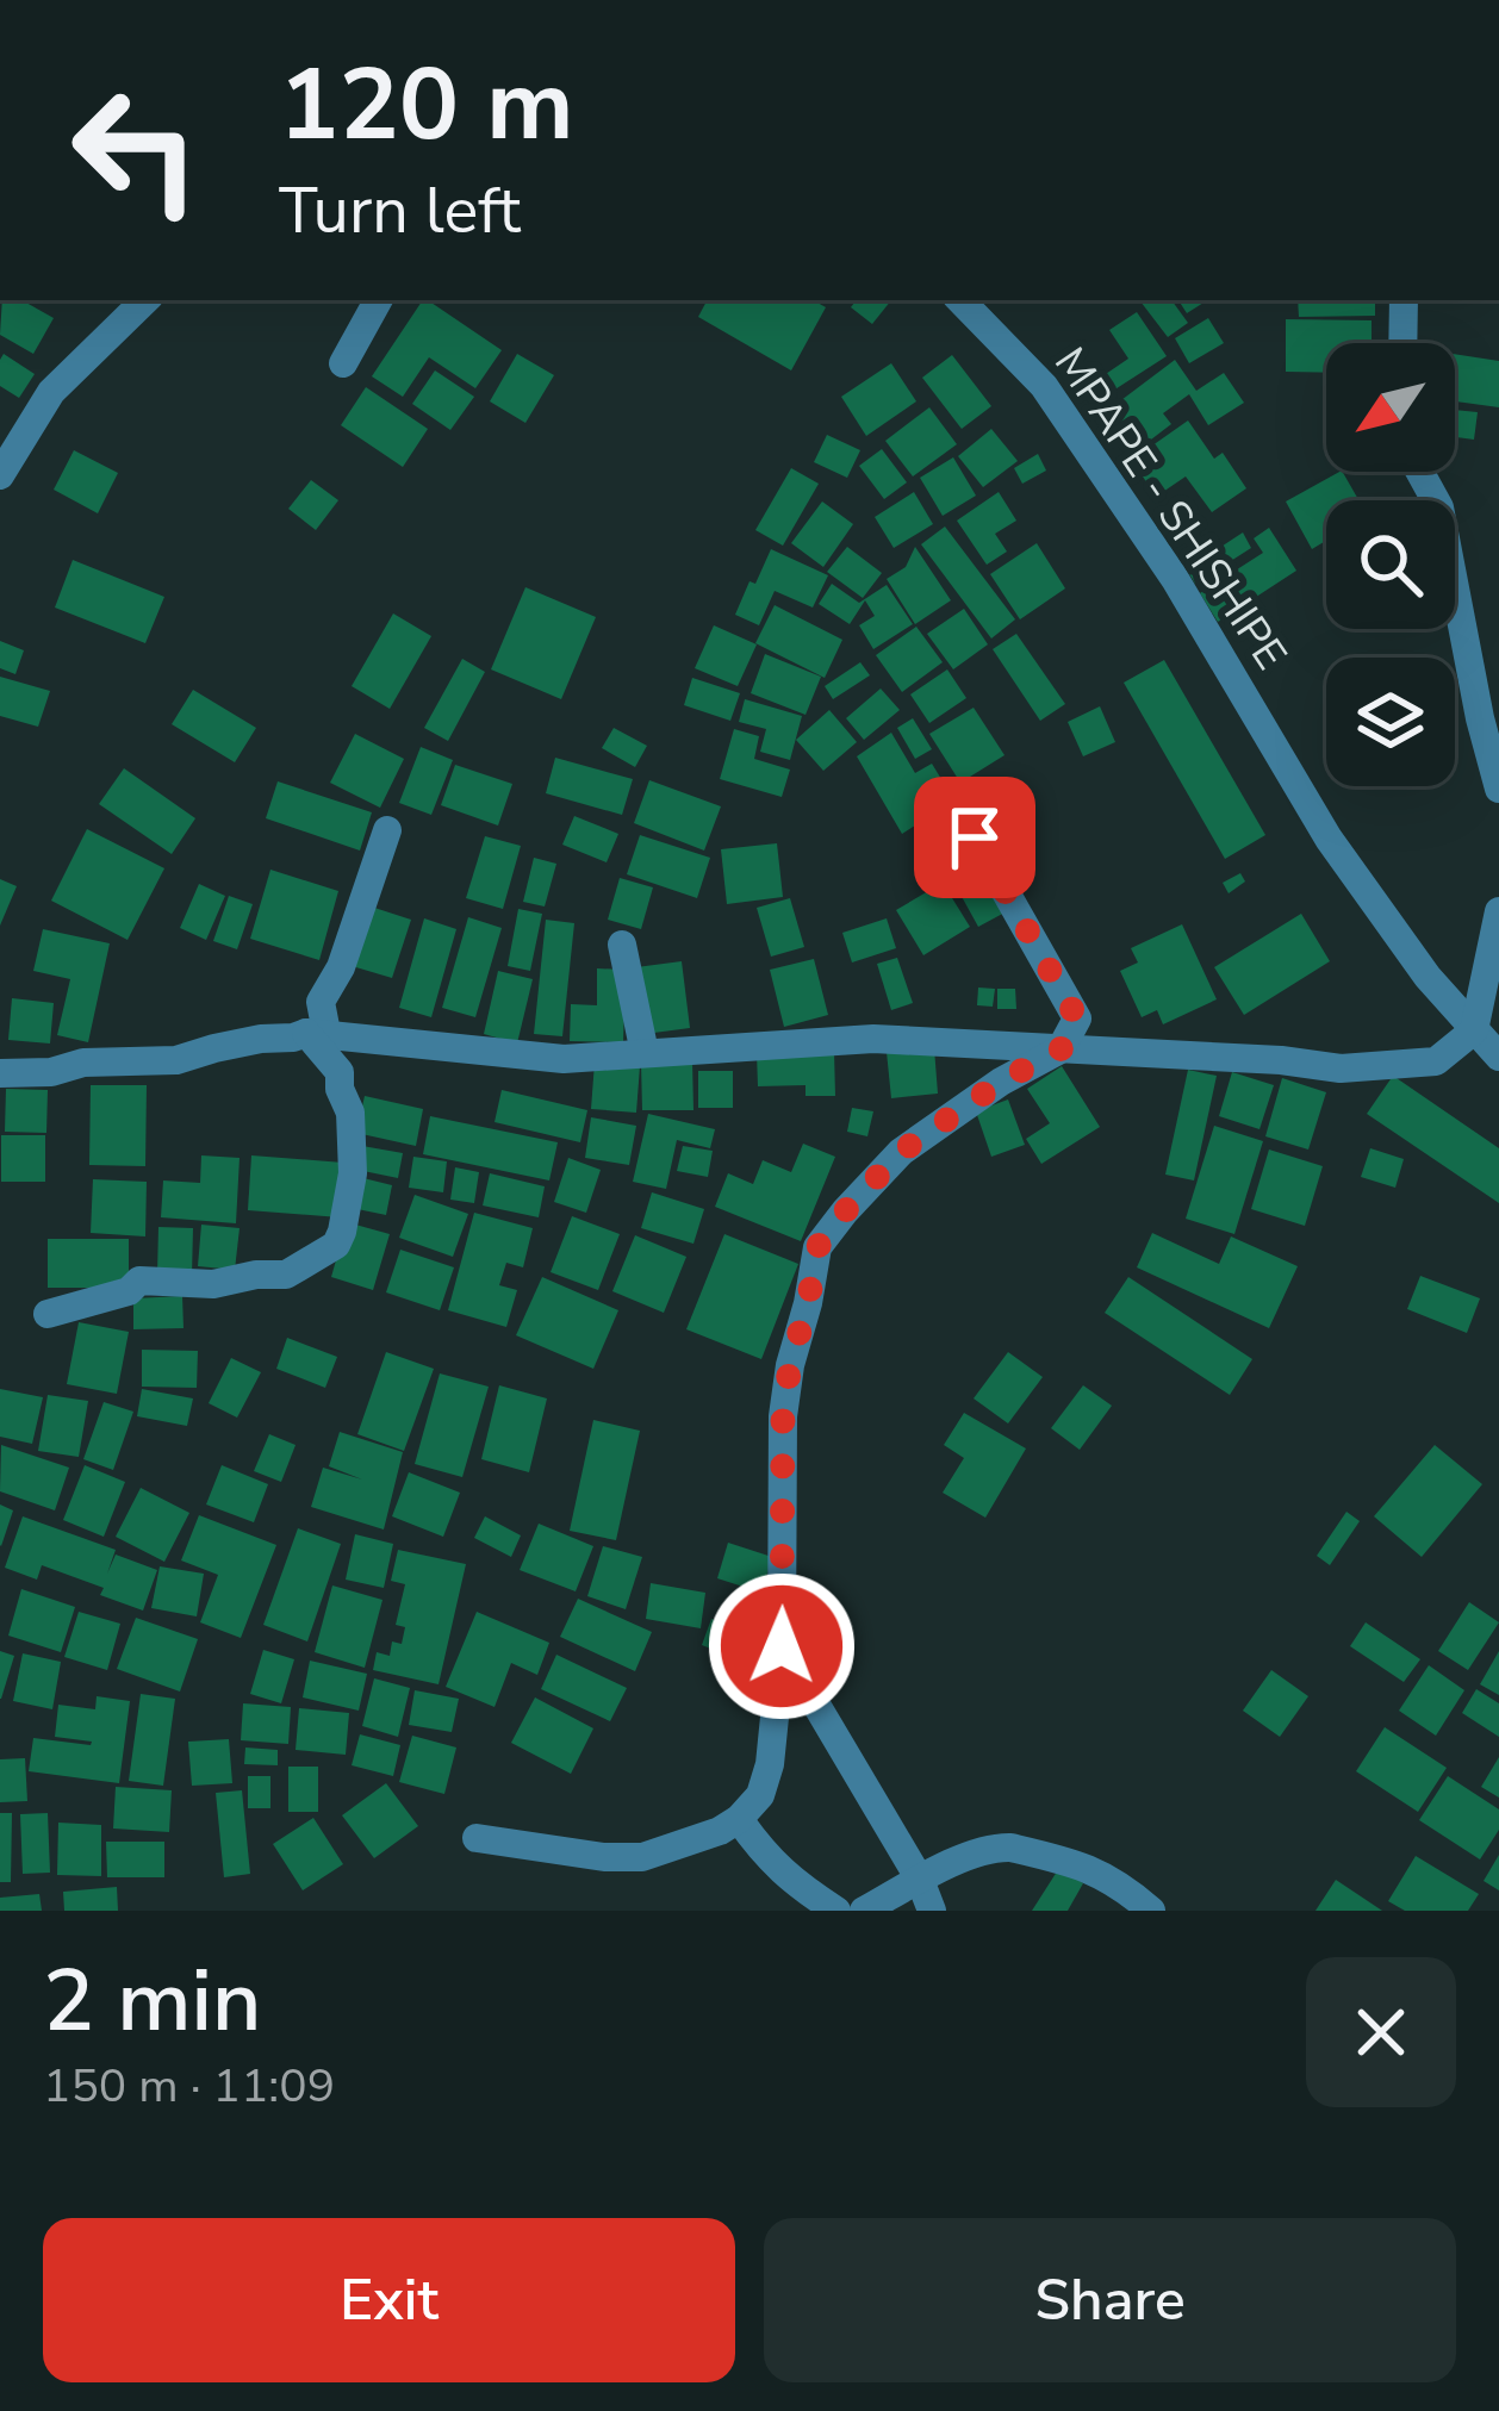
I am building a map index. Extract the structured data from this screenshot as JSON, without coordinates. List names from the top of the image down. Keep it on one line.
{"streets":{"street":["MPAPE - SHISHIPE"]},"north":"bottom left","page":{"turn":["120 m","Turn left"],"heading":["2 min","150 m · 11:09"],"buttons":["Exit","Share"]}}
